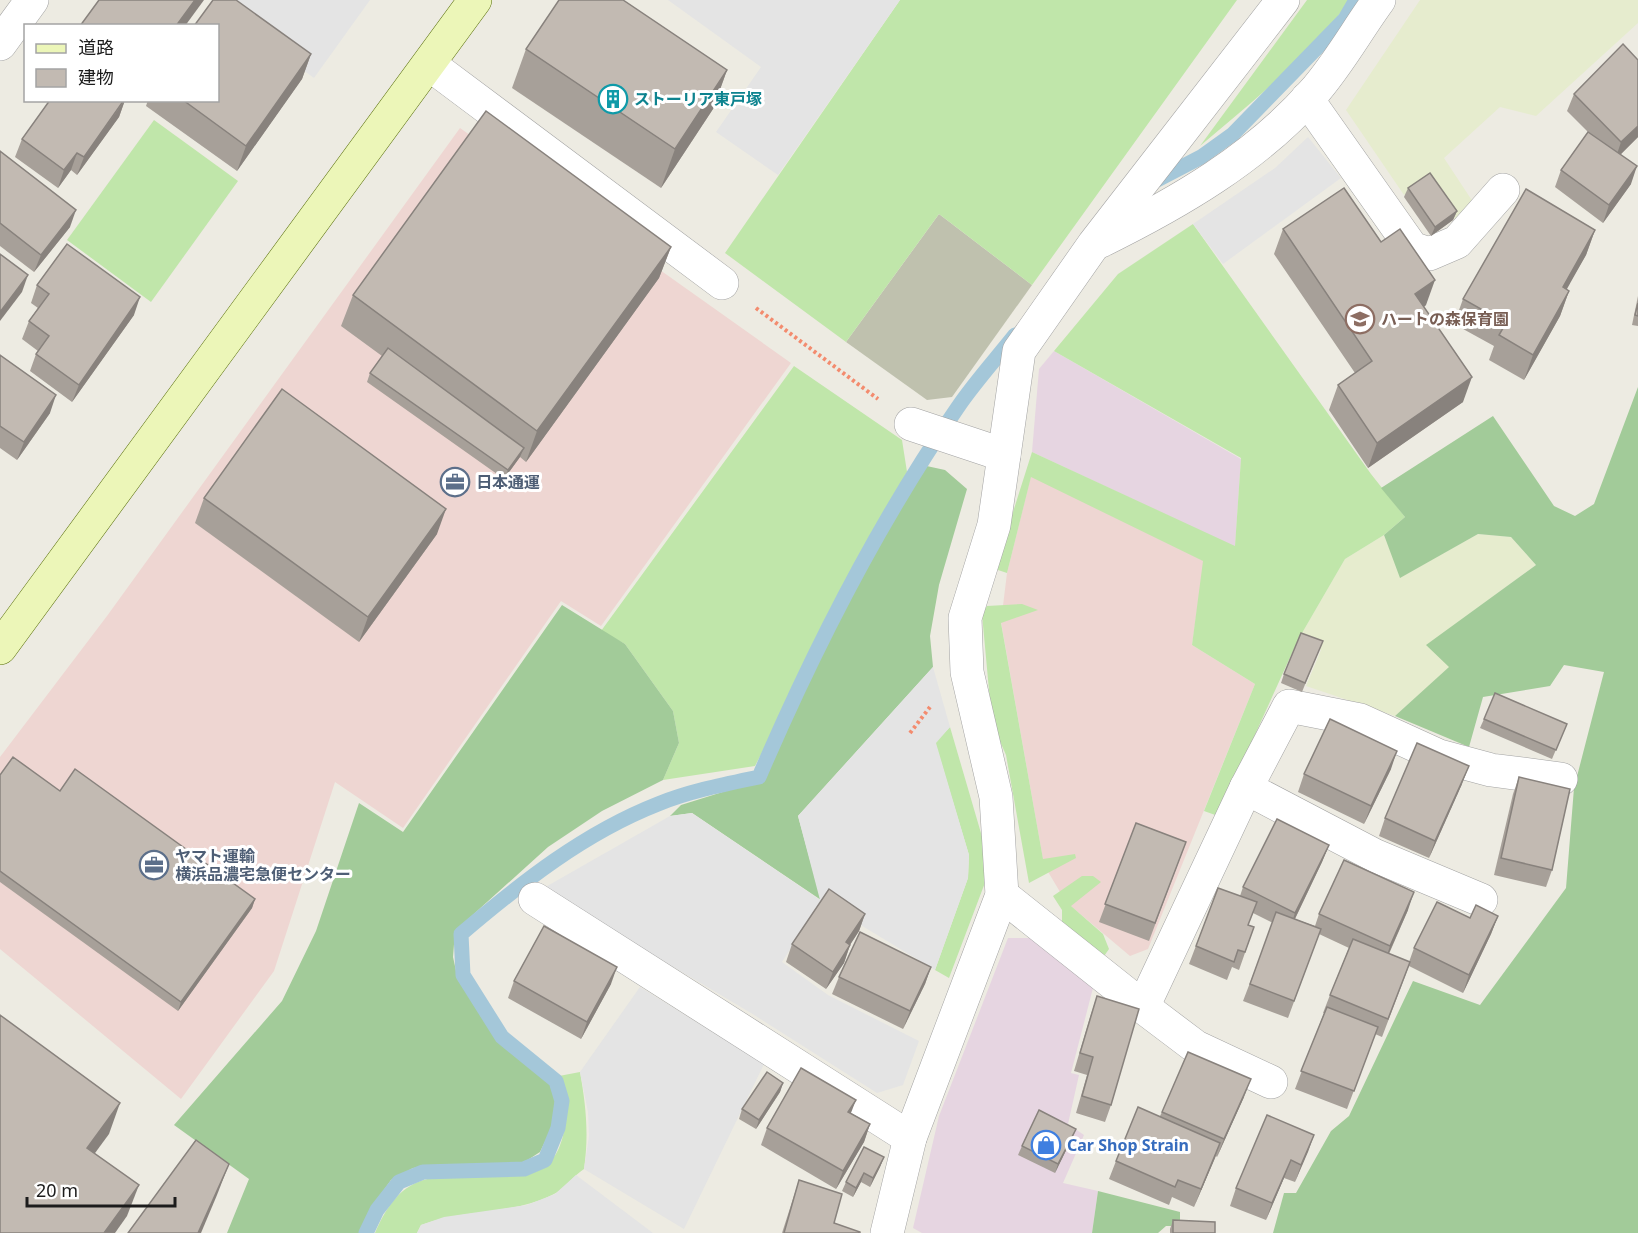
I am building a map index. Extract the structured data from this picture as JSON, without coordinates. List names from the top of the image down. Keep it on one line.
{"places":{"building":["ストーリア東戸塚"],"school or university":["ハートの森保育園"],"office":["日本通運","ヤマト運輸 横浜品濃宅急便センター"],"shop":["Car Shop Strain"]},"legend":["道路","建物"],"scale_bar":"20 m"}
